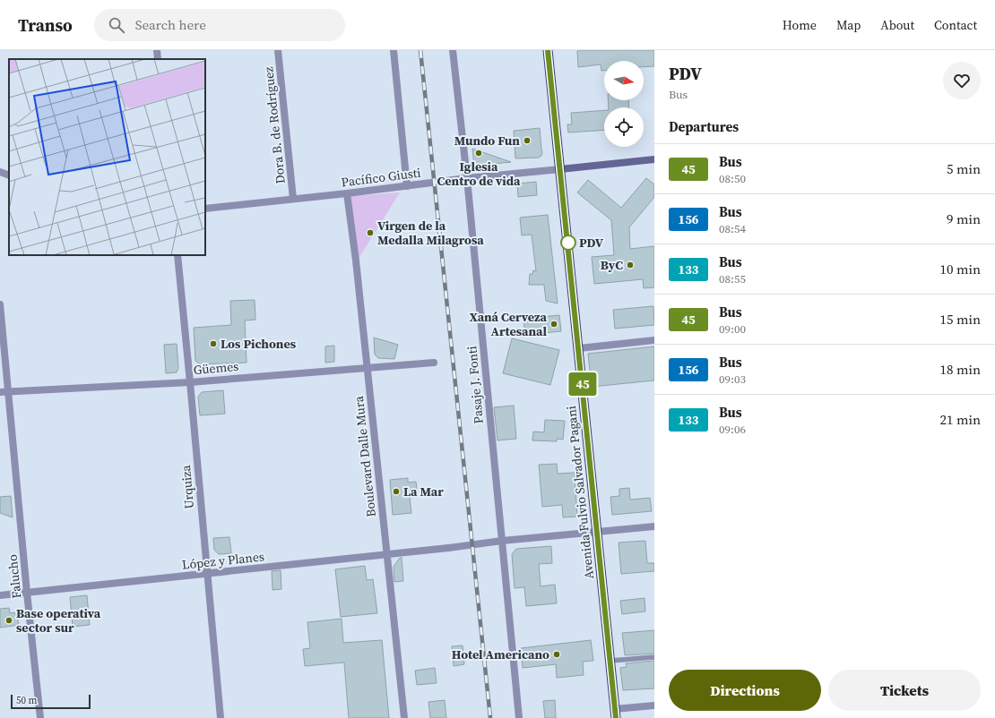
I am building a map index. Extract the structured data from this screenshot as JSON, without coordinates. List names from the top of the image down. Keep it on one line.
{"streets":{"highway":["Avenida Fulvio Salvador Pagani"],"street":["Dora B. de Rodríguez","Pacífico Giusti","Güemes","Pasaje J. Fonti","Boulevard Dalle Mura","Urquiza","López y Planes","Falucho"]},"crossings":[["Dora B. de Rodríguez","Pacífico Giusti"],["Pacífico Giusti","Pasaje J. Fonti"],["Pacífico Giusti","Boulevard Dalle Mura"],["Pacífico Giusti","Avenida Fulvio Salvador Pagani"],["Güemes","Boulevard Dalle Mura"],["Güemes","Urquiza"],["Güemes","Falucho"],["Pasaje J. Fonti","López y Planes"],["Boulevard Dalle Mura","López y Planes"],["Urquiza","López y Planes"],["López y Planes","Falucho"]],"places":["Mundo Fun","Iglesia Centro de vida","Virgen de la Medalla Milagrosa","PDV","ByC","Xaná Cerveza Artesanal","Los Pichones","La Mar","Base operativa sector sur","Hotel Americano"],"lines":["bus line 45"],"scale_bar":"50 m","north":"right","page":{"header":"Transo","search":"Search here","nav":["Home","Map","About","Contact"],"on_map":"45","heading":[["PDV","Bus"],"Departures"],"list":[{"mark":"45","name":"Bus","note":"08:50","value":"5 min"},{"mark":"156","name":"Bus","note":"08:54","value":"9 min"},{"mark":"133","name":"Bus","note":"08:55","value":"10 min"},{"mark":"45","name":"Bus","note":"09:00","value":"15 min"},{"mark":"156","name":"Bus","note":"09:03","value":"18 min"},{"mark":"133","name":"Bus","note":"09:06","value":"21 min"}],"buttons":["Directions","Tickets"],"scale":"50 m"}}
